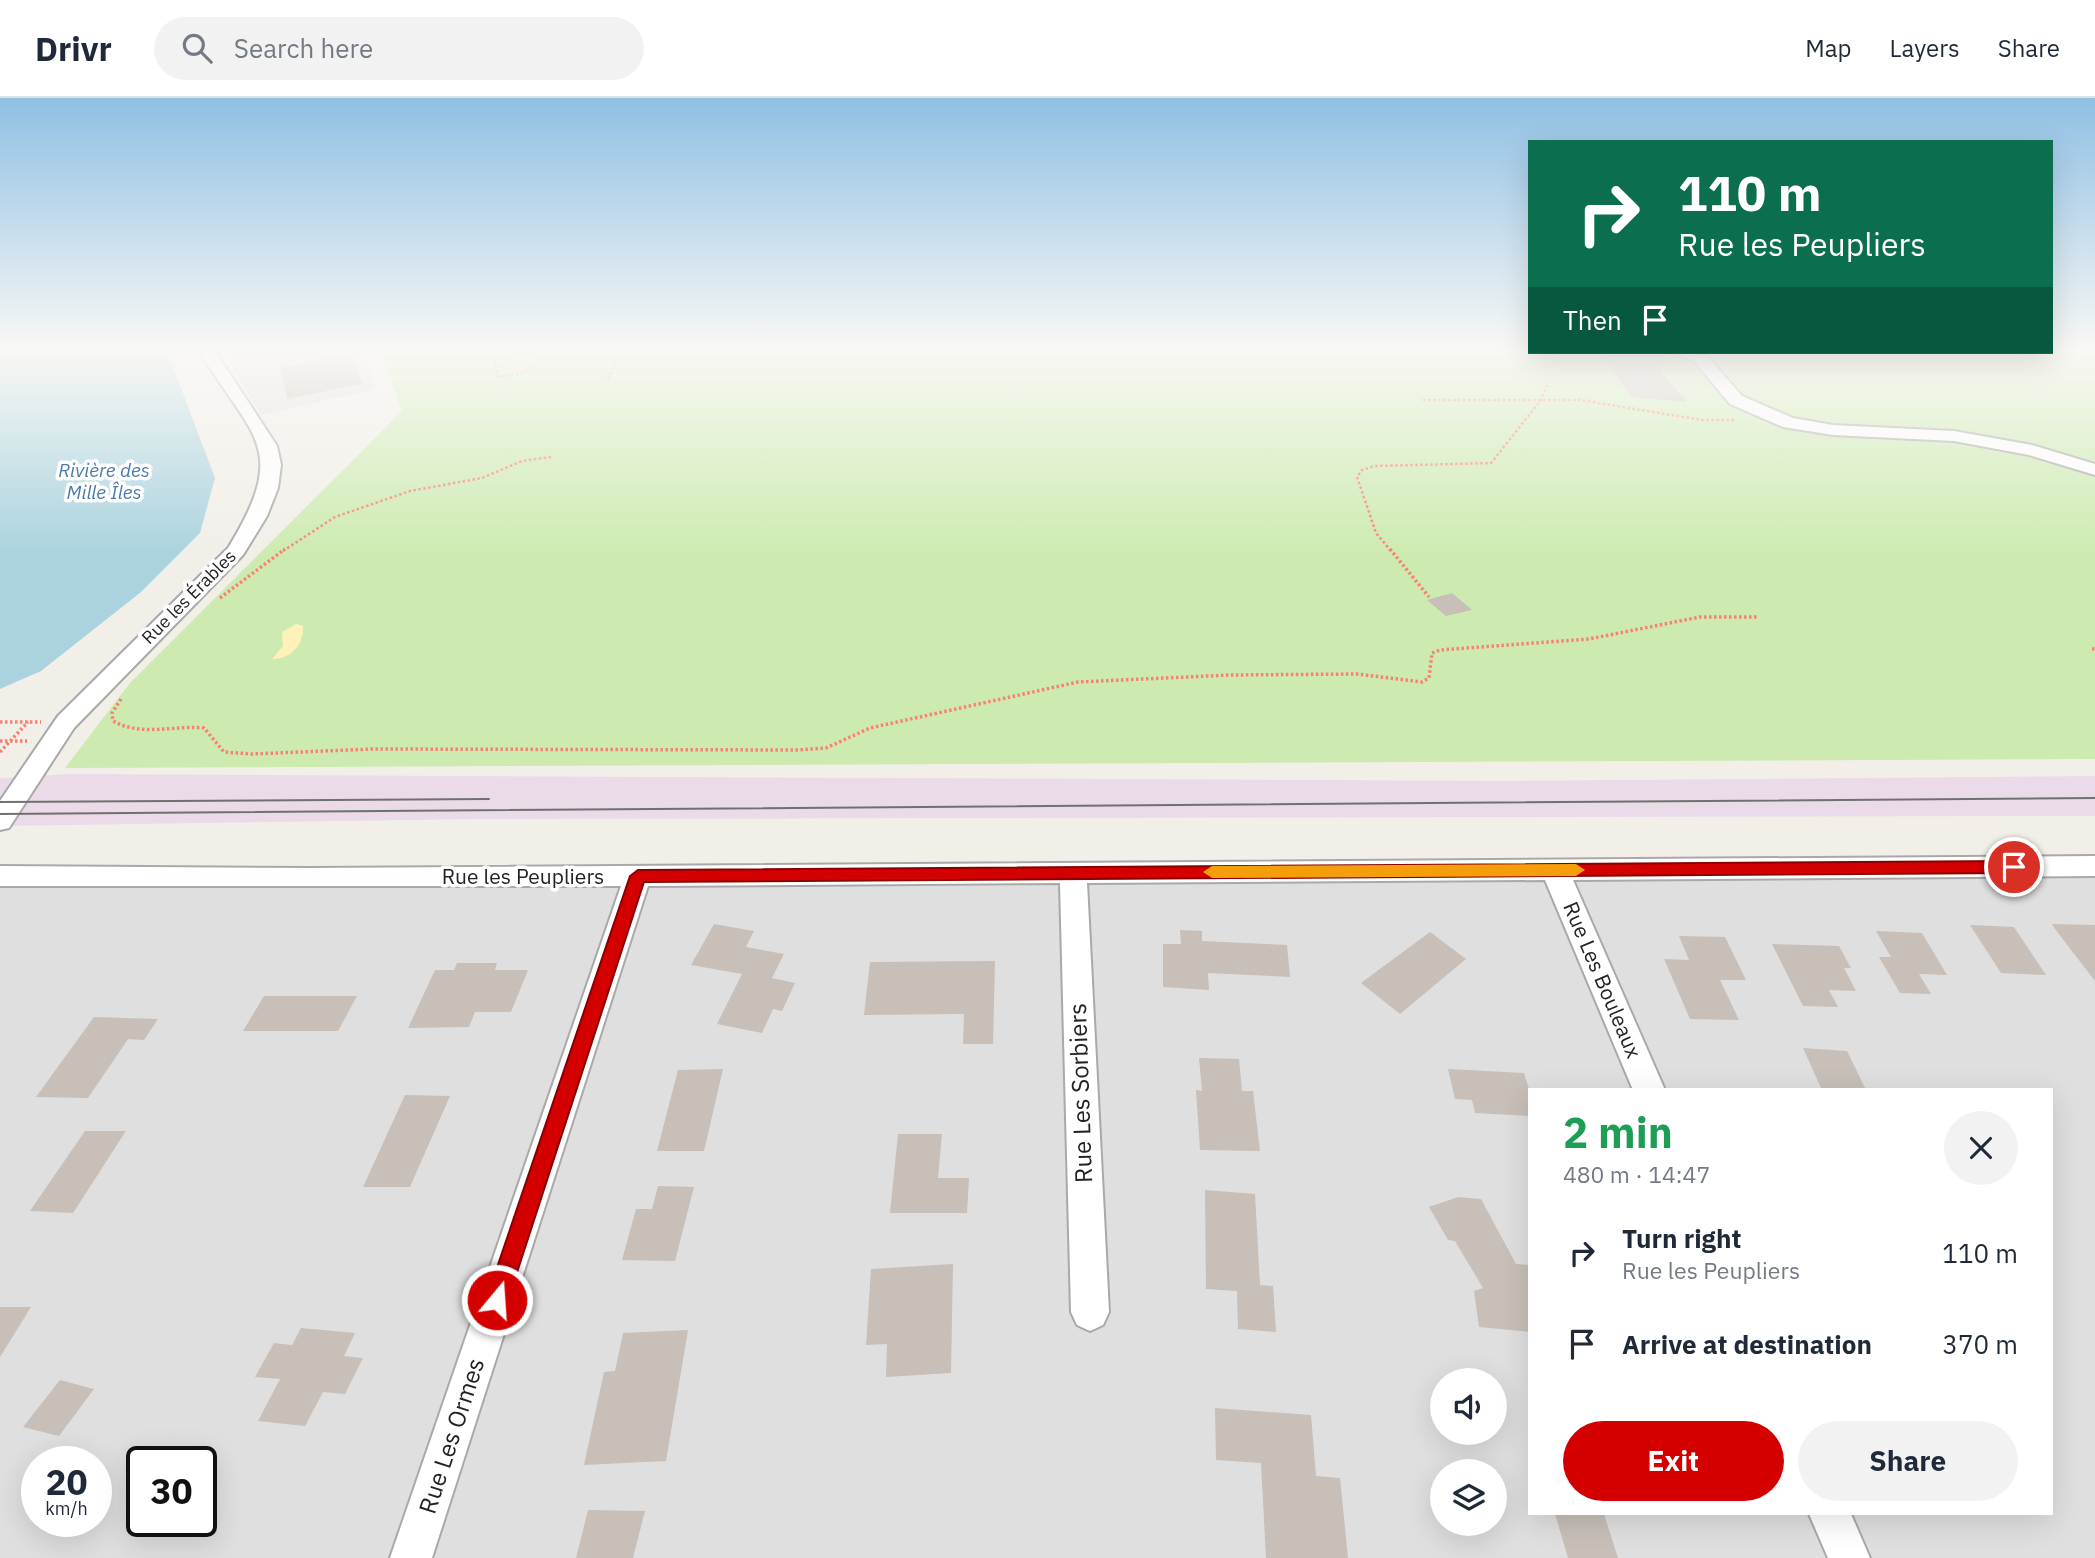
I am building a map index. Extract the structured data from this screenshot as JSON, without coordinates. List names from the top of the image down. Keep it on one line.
{"streets":{"street":["Rue les Érables","Rue les Peupliers","Rue Les Bouleaux","Rue Les Sorbiers","Rue Les Ormes"]},"crossings":[["Rue les Peupliers","Rue Les Bouleaux"],["Rue les Peupliers","Rue Les Sorbiers"],["Rue les Peupliers","Rue Les Ormes"]],"water":["Rivière des Mille Îles"],"page":{"header":"Drivr","search":"Search here","nav":["Map","Layers","Share"],"turn":["110 m","Rue les Peupliers"],"then":"Then","heading":["2 min","480 m · 14:47"],"list":[{"name":"Turn right","note":"Rue les Peupliers","value":"110 m"},{"name":"Arrive at destination","value":"370 m"}],"buttons":["Exit","Share"],"speed":"20 km/h","limit":"30"}}
